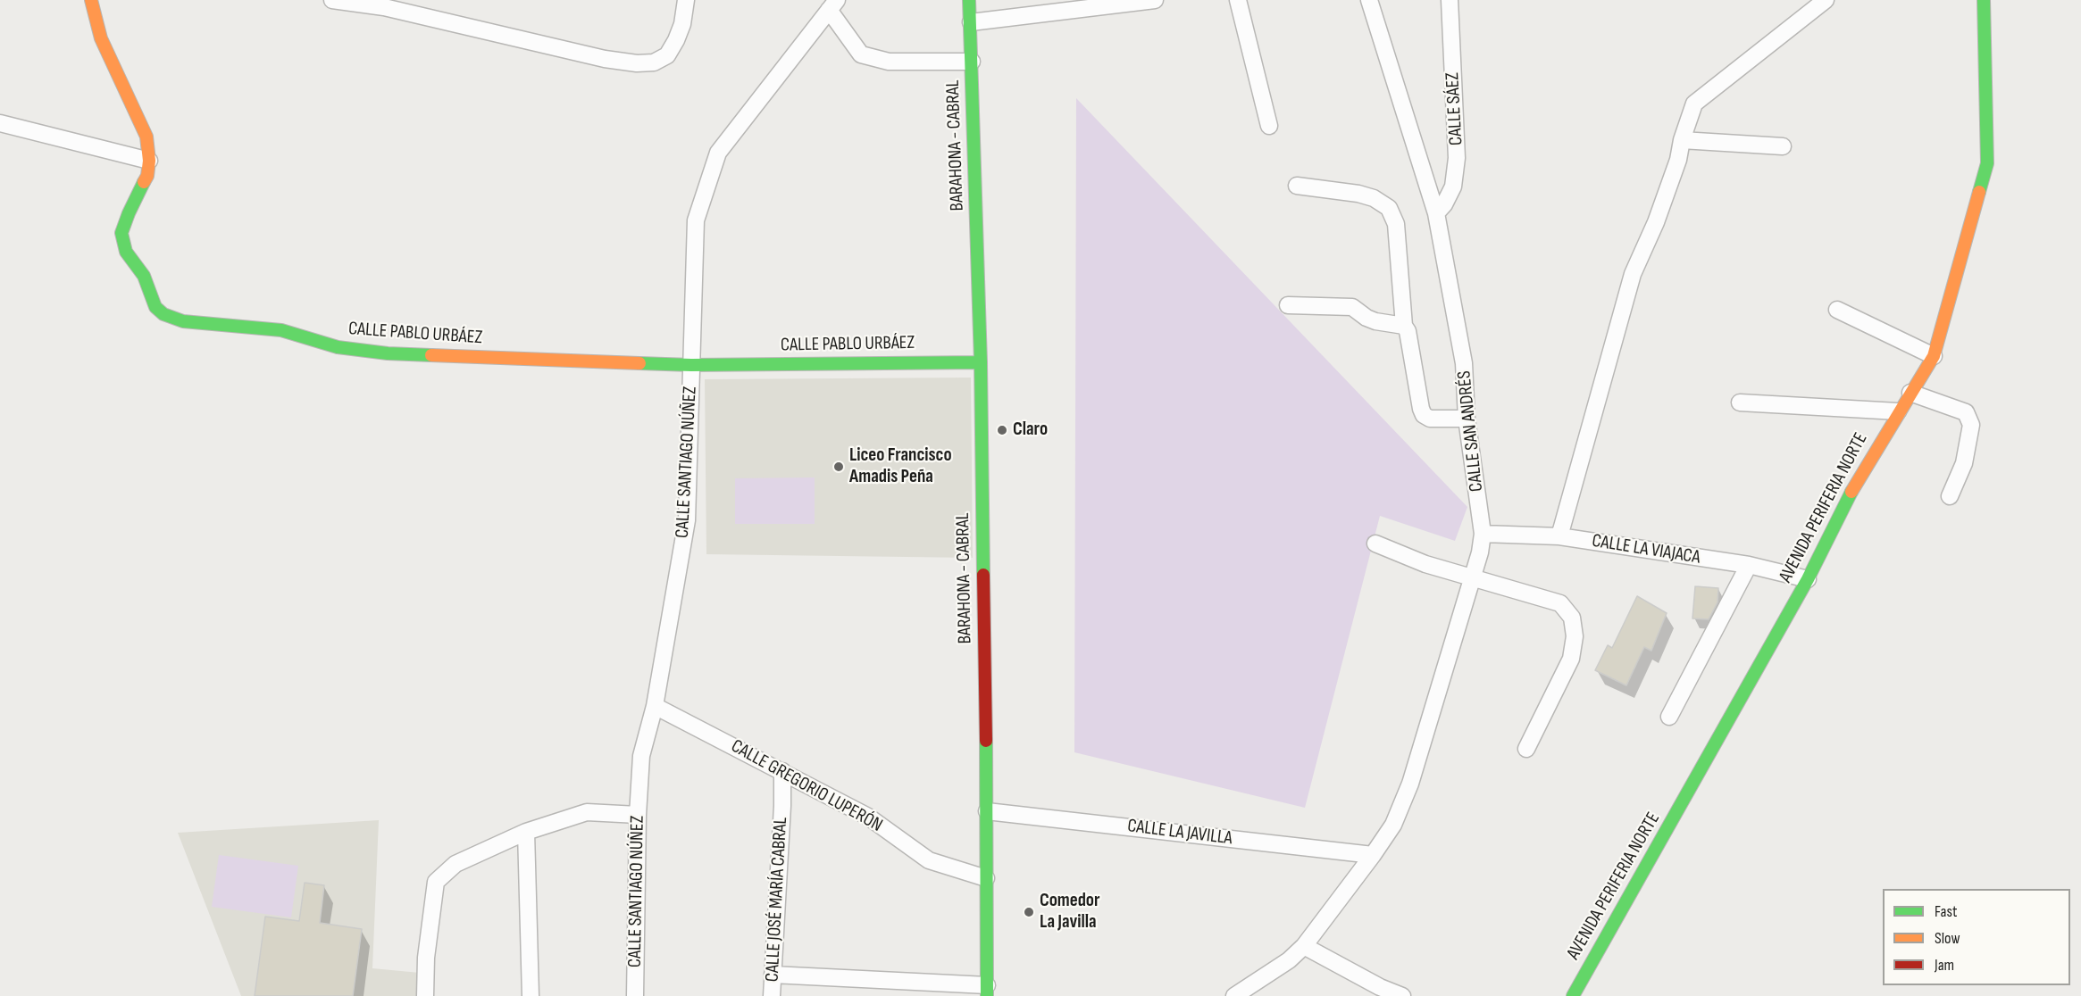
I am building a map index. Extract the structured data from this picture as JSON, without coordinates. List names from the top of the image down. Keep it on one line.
{"streets":{"street":["CALLE SÁEZ","BARAHONA - CABRAL","CALLE PABLO URBÁEZ","CALLE SAN ANDRÉS","CALLE SANTIAGO NÚÑEZ","AVENIDA PERIFERIA NORTE","CALLE LA VIAJACA","CALLE GREGORIO LUPERÓN","CALLE LA JAVILLA","CALLE JOSÉ MARÍA CABRAL"]},"crossings":[["CALLE SÁEZ","CALLE SAN ANDRÉS"],["BARAHONA - CABRAL","CALLE PABLO URBÁEZ"],["BARAHONA - CABRAL","CALLE GREGORIO LUPERÓN"],["BARAHONA - CABRAL","CALLE LA JAVILLA"],["CALLE PABLO URBÁEZ","CALLE SANTIAGO NÚÑEZ"],["CALLE SAN ANDRÉS","CALLE LA VIAJACA"],["CALLE SAN ANDRÉS","CALLE LA JAVILLA"],["CALLE SANTIAGO NÚÑEZ","CALLE GREGORIO LUPERÓN"],["AVENIDA PERIFERIA NORTE","CALLE LA VIAJACA"],["CALLE GREGORIO LUPERÓN","CALLE JOSÉ MARÍA CABRAL"]],"places":["Claro","Liceo Francisco Amadis Peña","Comedor La Javilla"],"legend":["Fast","Slow","Jam"]}
